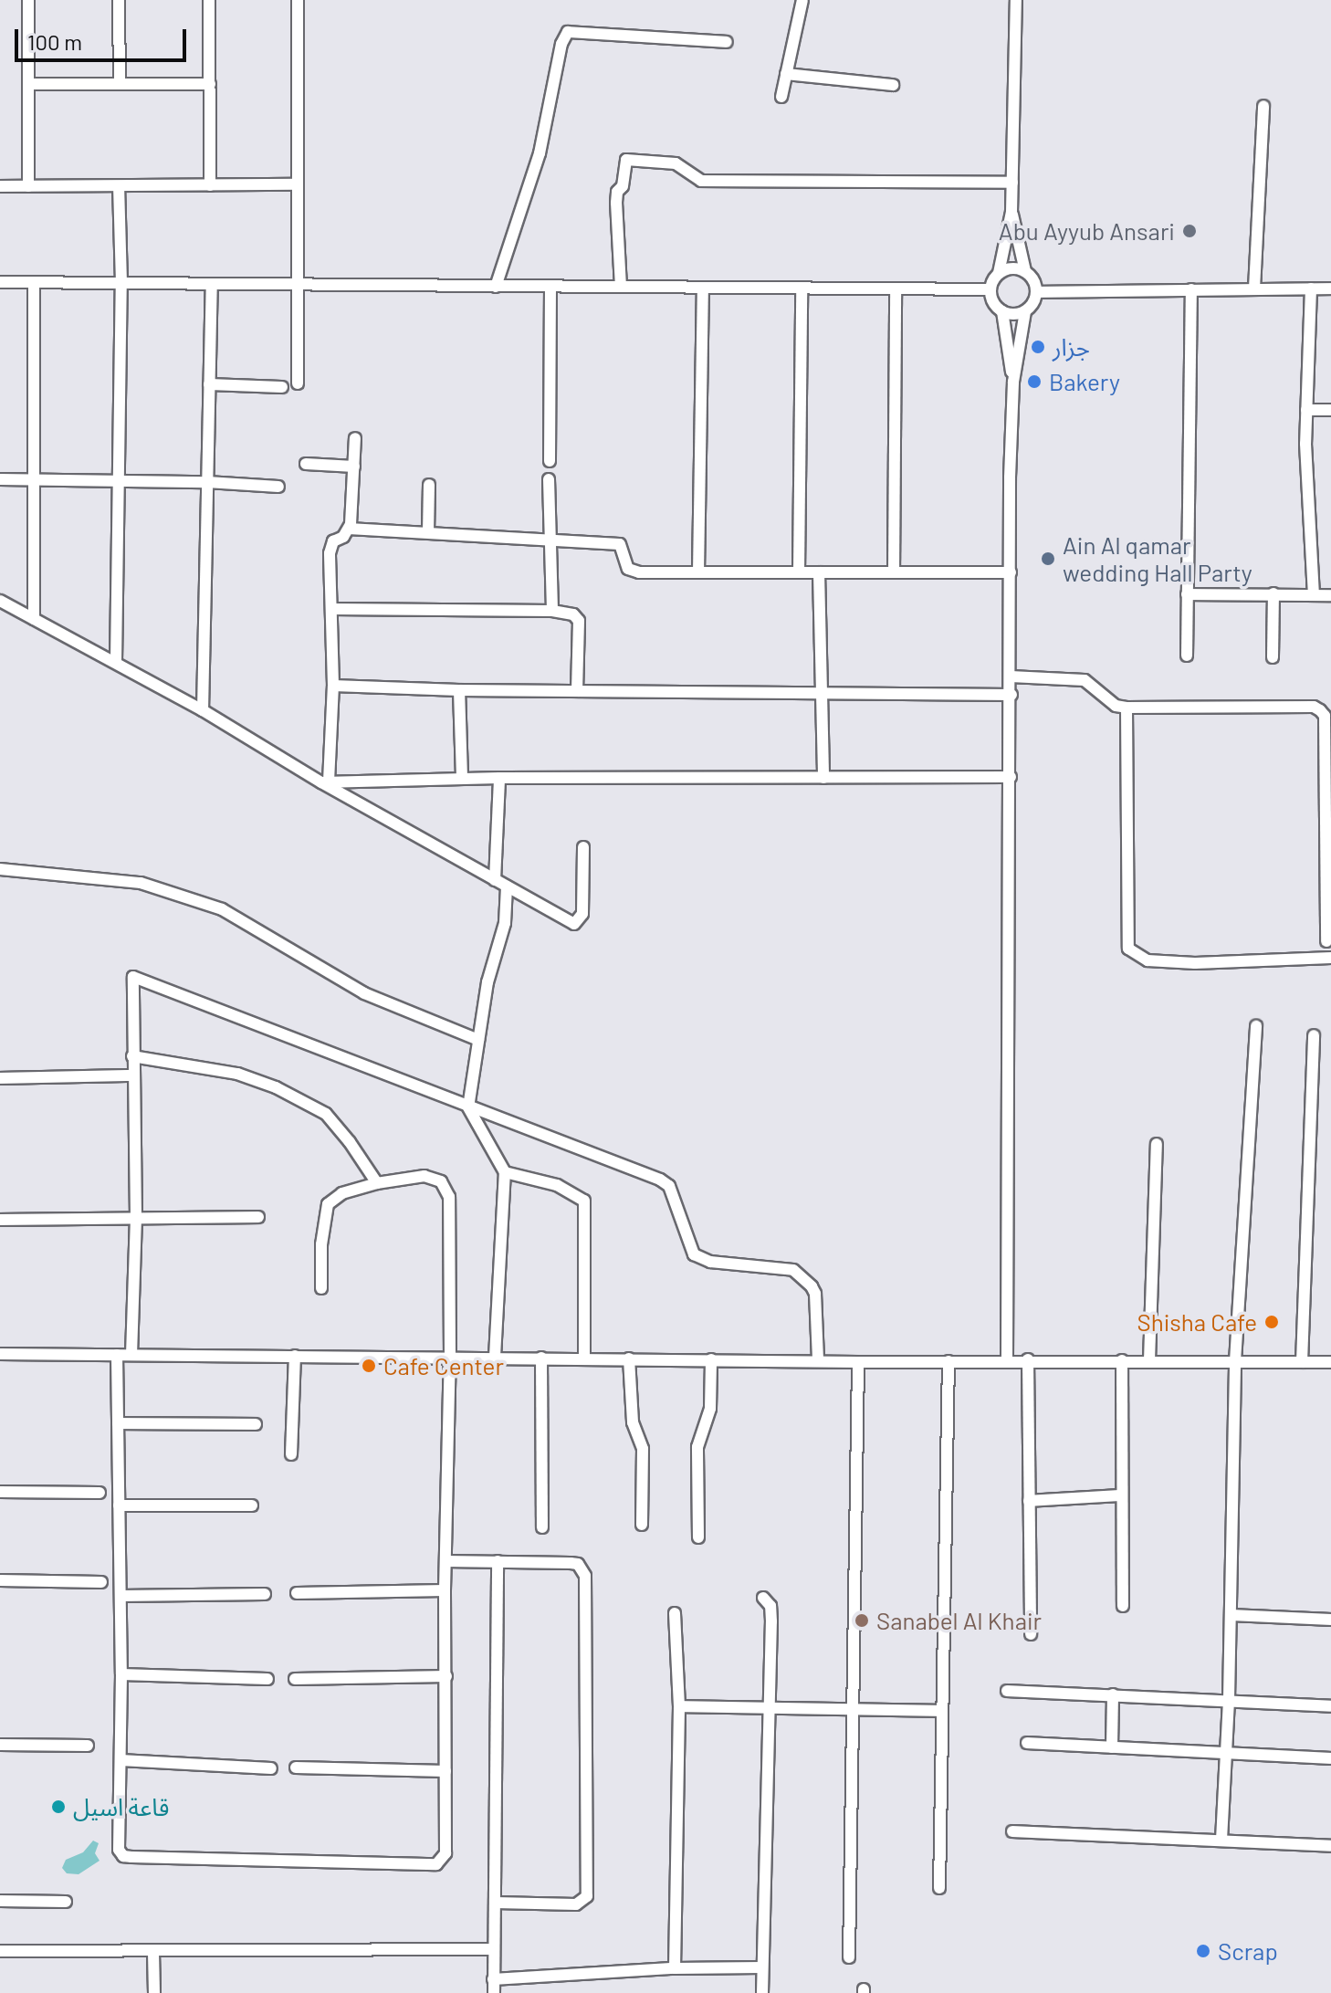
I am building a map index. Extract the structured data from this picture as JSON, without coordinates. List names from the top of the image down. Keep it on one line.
{"places":["Abu Ayyub Ansari","جزار","Bakery","Ain Al qamar wedding Hall Party","Shisha Cafe","Cafe Center","Sanabel Al Khair","قاعة اسيل","Scrap"],"scale_bar":"100 m"}
